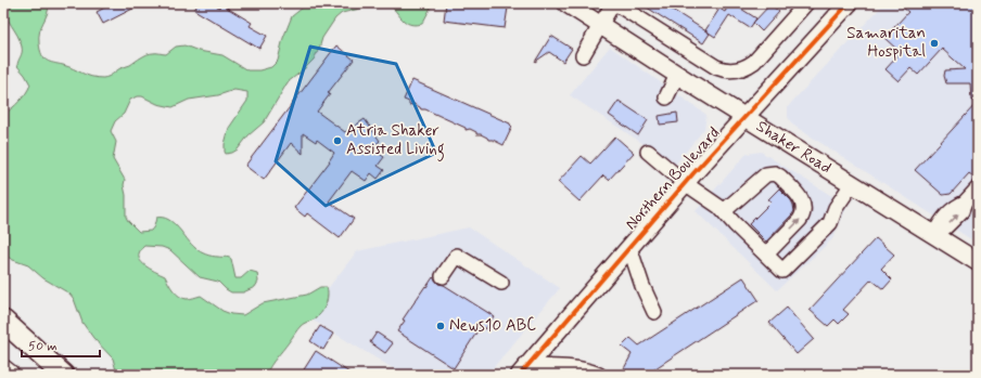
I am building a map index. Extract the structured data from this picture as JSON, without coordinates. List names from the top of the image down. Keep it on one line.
{"streets":{"main road":["Shaker Road","Northern Boulevard"]},"crossings":[["Shaker Road","Northern Boulevard"]],"places":["Samaritan Hospital","Atria Shaker Assisted Living","News10 ABC"],"scale_bar":"50 m"}
